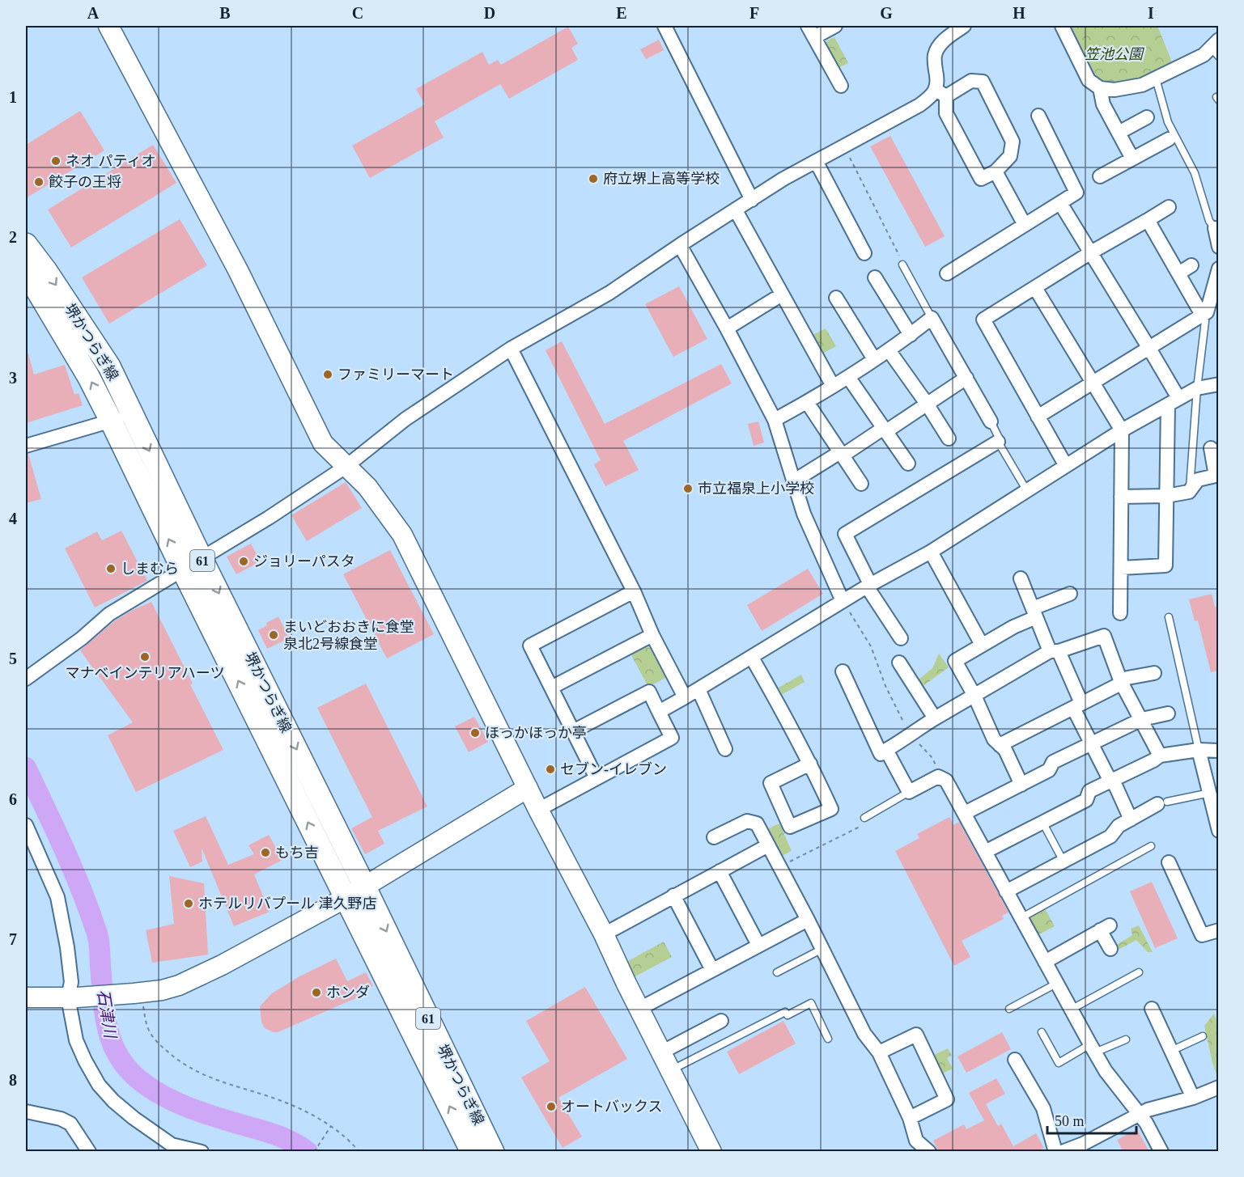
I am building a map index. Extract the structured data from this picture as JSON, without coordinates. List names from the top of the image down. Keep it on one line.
{"streets":{"main road":["堺かつらぎ線","61"]},"water":["石津川"],"parks":["笠池公園"],"places":["ネオ パティオ","府立堺上高等学校","餃子の王将","ファミリーマート","市立福泉上小学校","ジョリーパスタ","しまむら","まいどおおきに食堂 泉北2号線食堂","マナベインテリアハーツ","ほっかほっか亭","セブン-イレブン","もち吉","ホテルリバプール 津久野店","ホンダ","オートバックス"],"scale_bar":"50 m","grid":{"columns":["A","B","C","D","E","F","G","H","I"],"rows":["1","2","3","4","5","6","7","8"]}}
